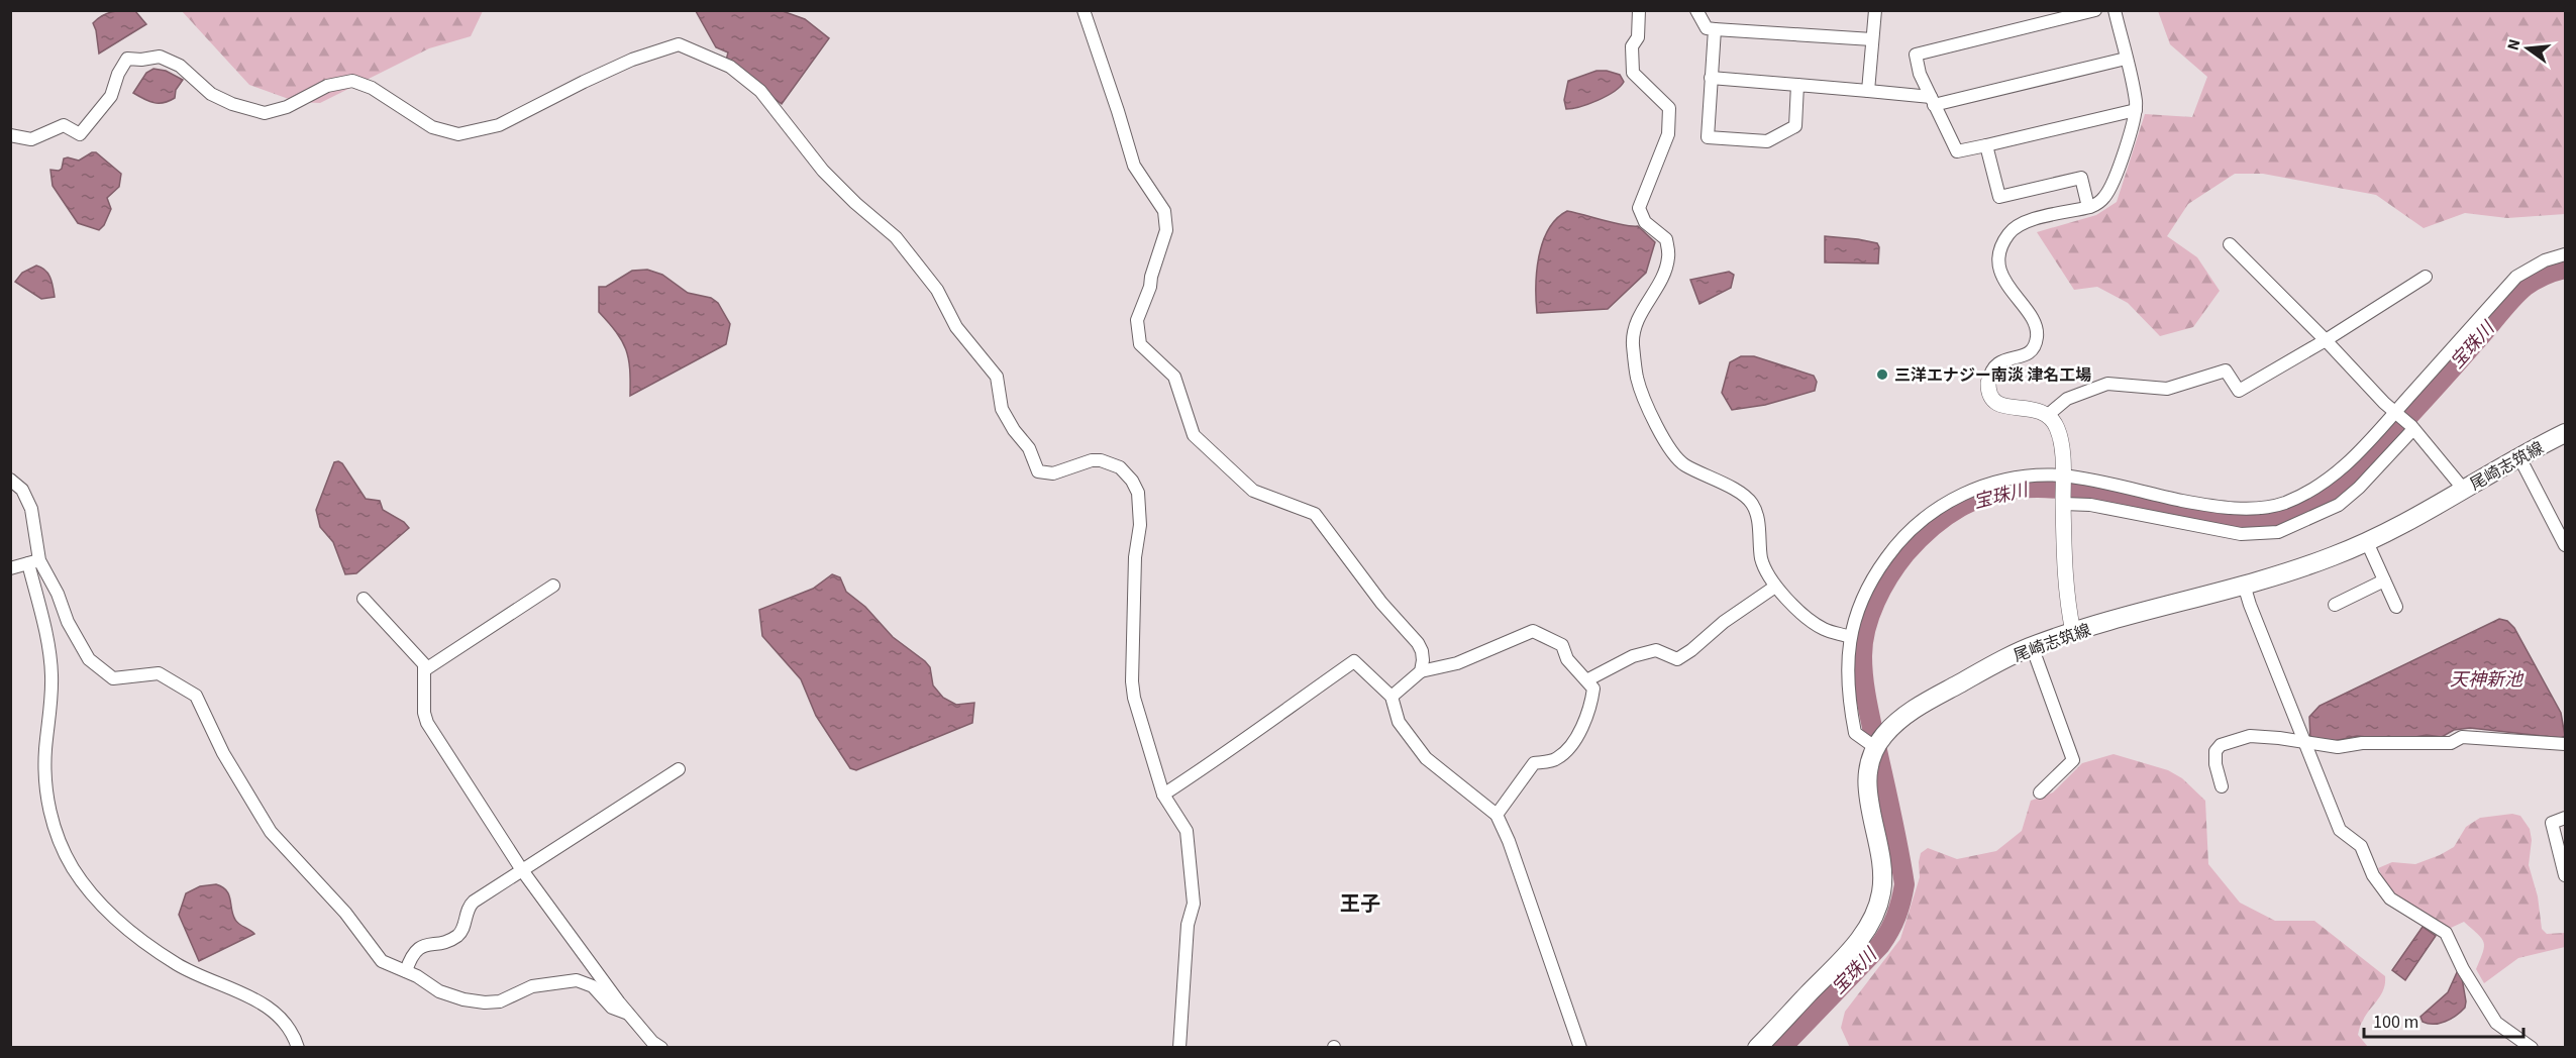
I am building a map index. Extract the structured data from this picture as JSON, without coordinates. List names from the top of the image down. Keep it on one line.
{"streets":{"main road":["尾崎志筑線"]},"districts":["王子"],"water":["宝珠川","天神新池"],"places":["三洋エナジー南淡 津名工場"],"scale_bar":"100 m","north":"left"}
